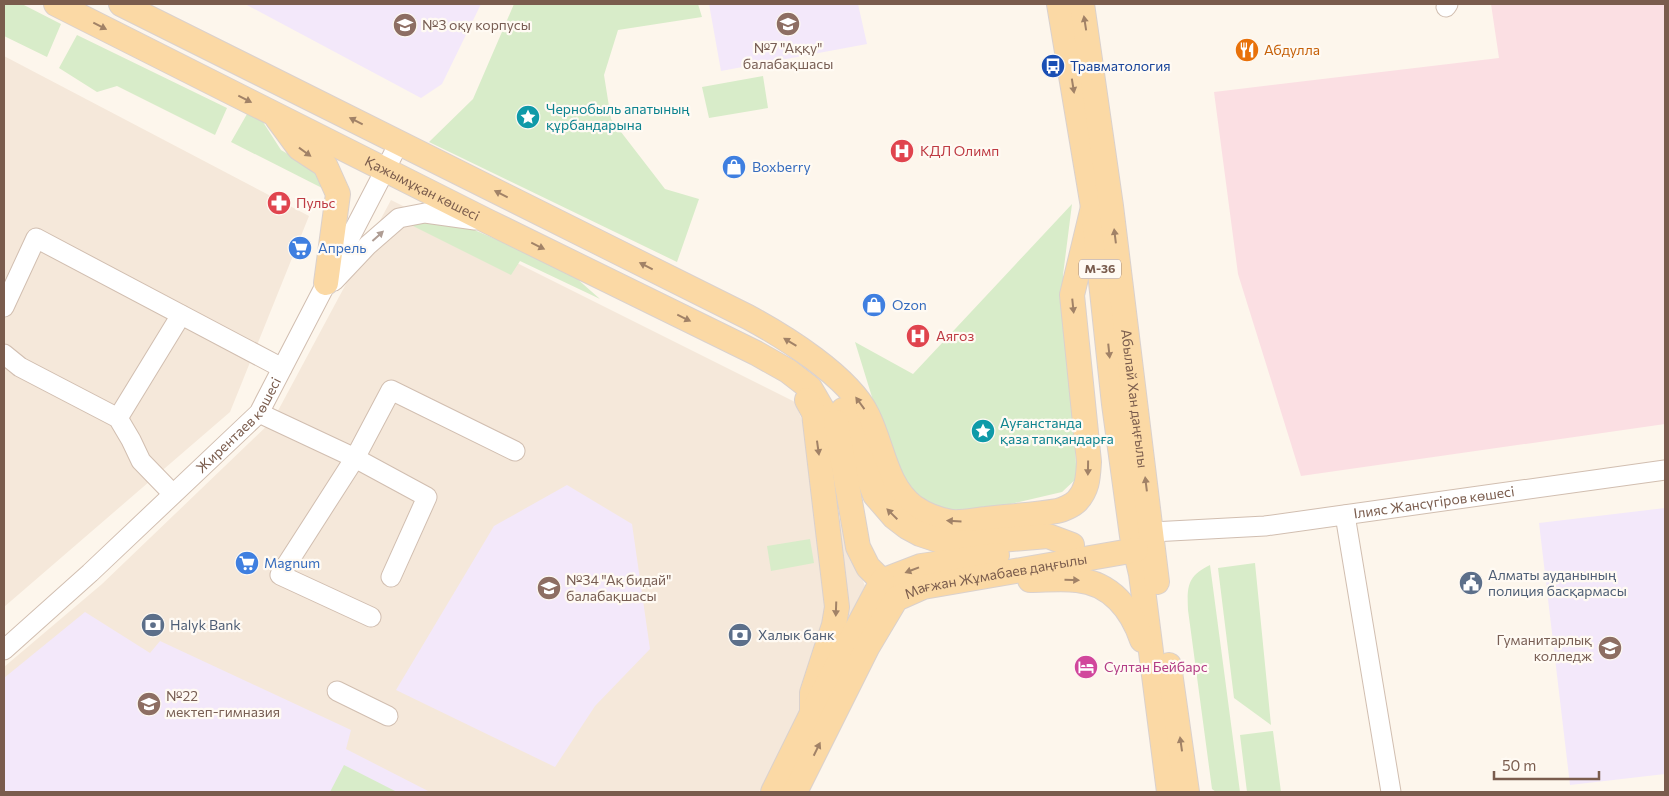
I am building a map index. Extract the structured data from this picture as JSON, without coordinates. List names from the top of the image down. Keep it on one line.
{"streets":{"main road":["Қажымұқан көшесі","M-36","Абылай Хан даңғылы","Мағжан Жұмабаев даңғылы"],"street":["Жирентаев көшесі","Ілияс Жансүгіров көшесі"]},"crossings":[["Қажымұқан көшесі","Жирентаев көшесі"],["Абылай Хан даңғылы","Ілияс Жансүгіров көшесі"],["Абылай Хан даңғылы","Мағжан Жұмабаев даңғылы"],["Ілияс Жансүгіров көшесі","Мағжан Жұмабаев даңғылы"]],"places":{"school or university":["№7 \"Аққу\" балабақшасы","№3 оқу корпусы","№34 \"Ақ бидай\" балабақшасы","Гуманитарлық колледж","№22 мектеп-гимназия"],"restaurant":["Абдулла"],"bus stop":["Травматология"],"place":["Чернобыль апатының құрбандарына","Ауғанстанда қаза тапқандарға"],"hospital":["КДЛ Олимп","Аягоз"],"shop":["Boxberry","Ozon"],"pharmacy":["Пульс"],"supermarket":["Апрель","Magnum"],"public building":["Алматы ауданының полиция басқармасы"],"bank":["Halyk Bank","Халык банк"],"hotel":["Султан Бейбарс"]},"scale_bar":"50 m"}
